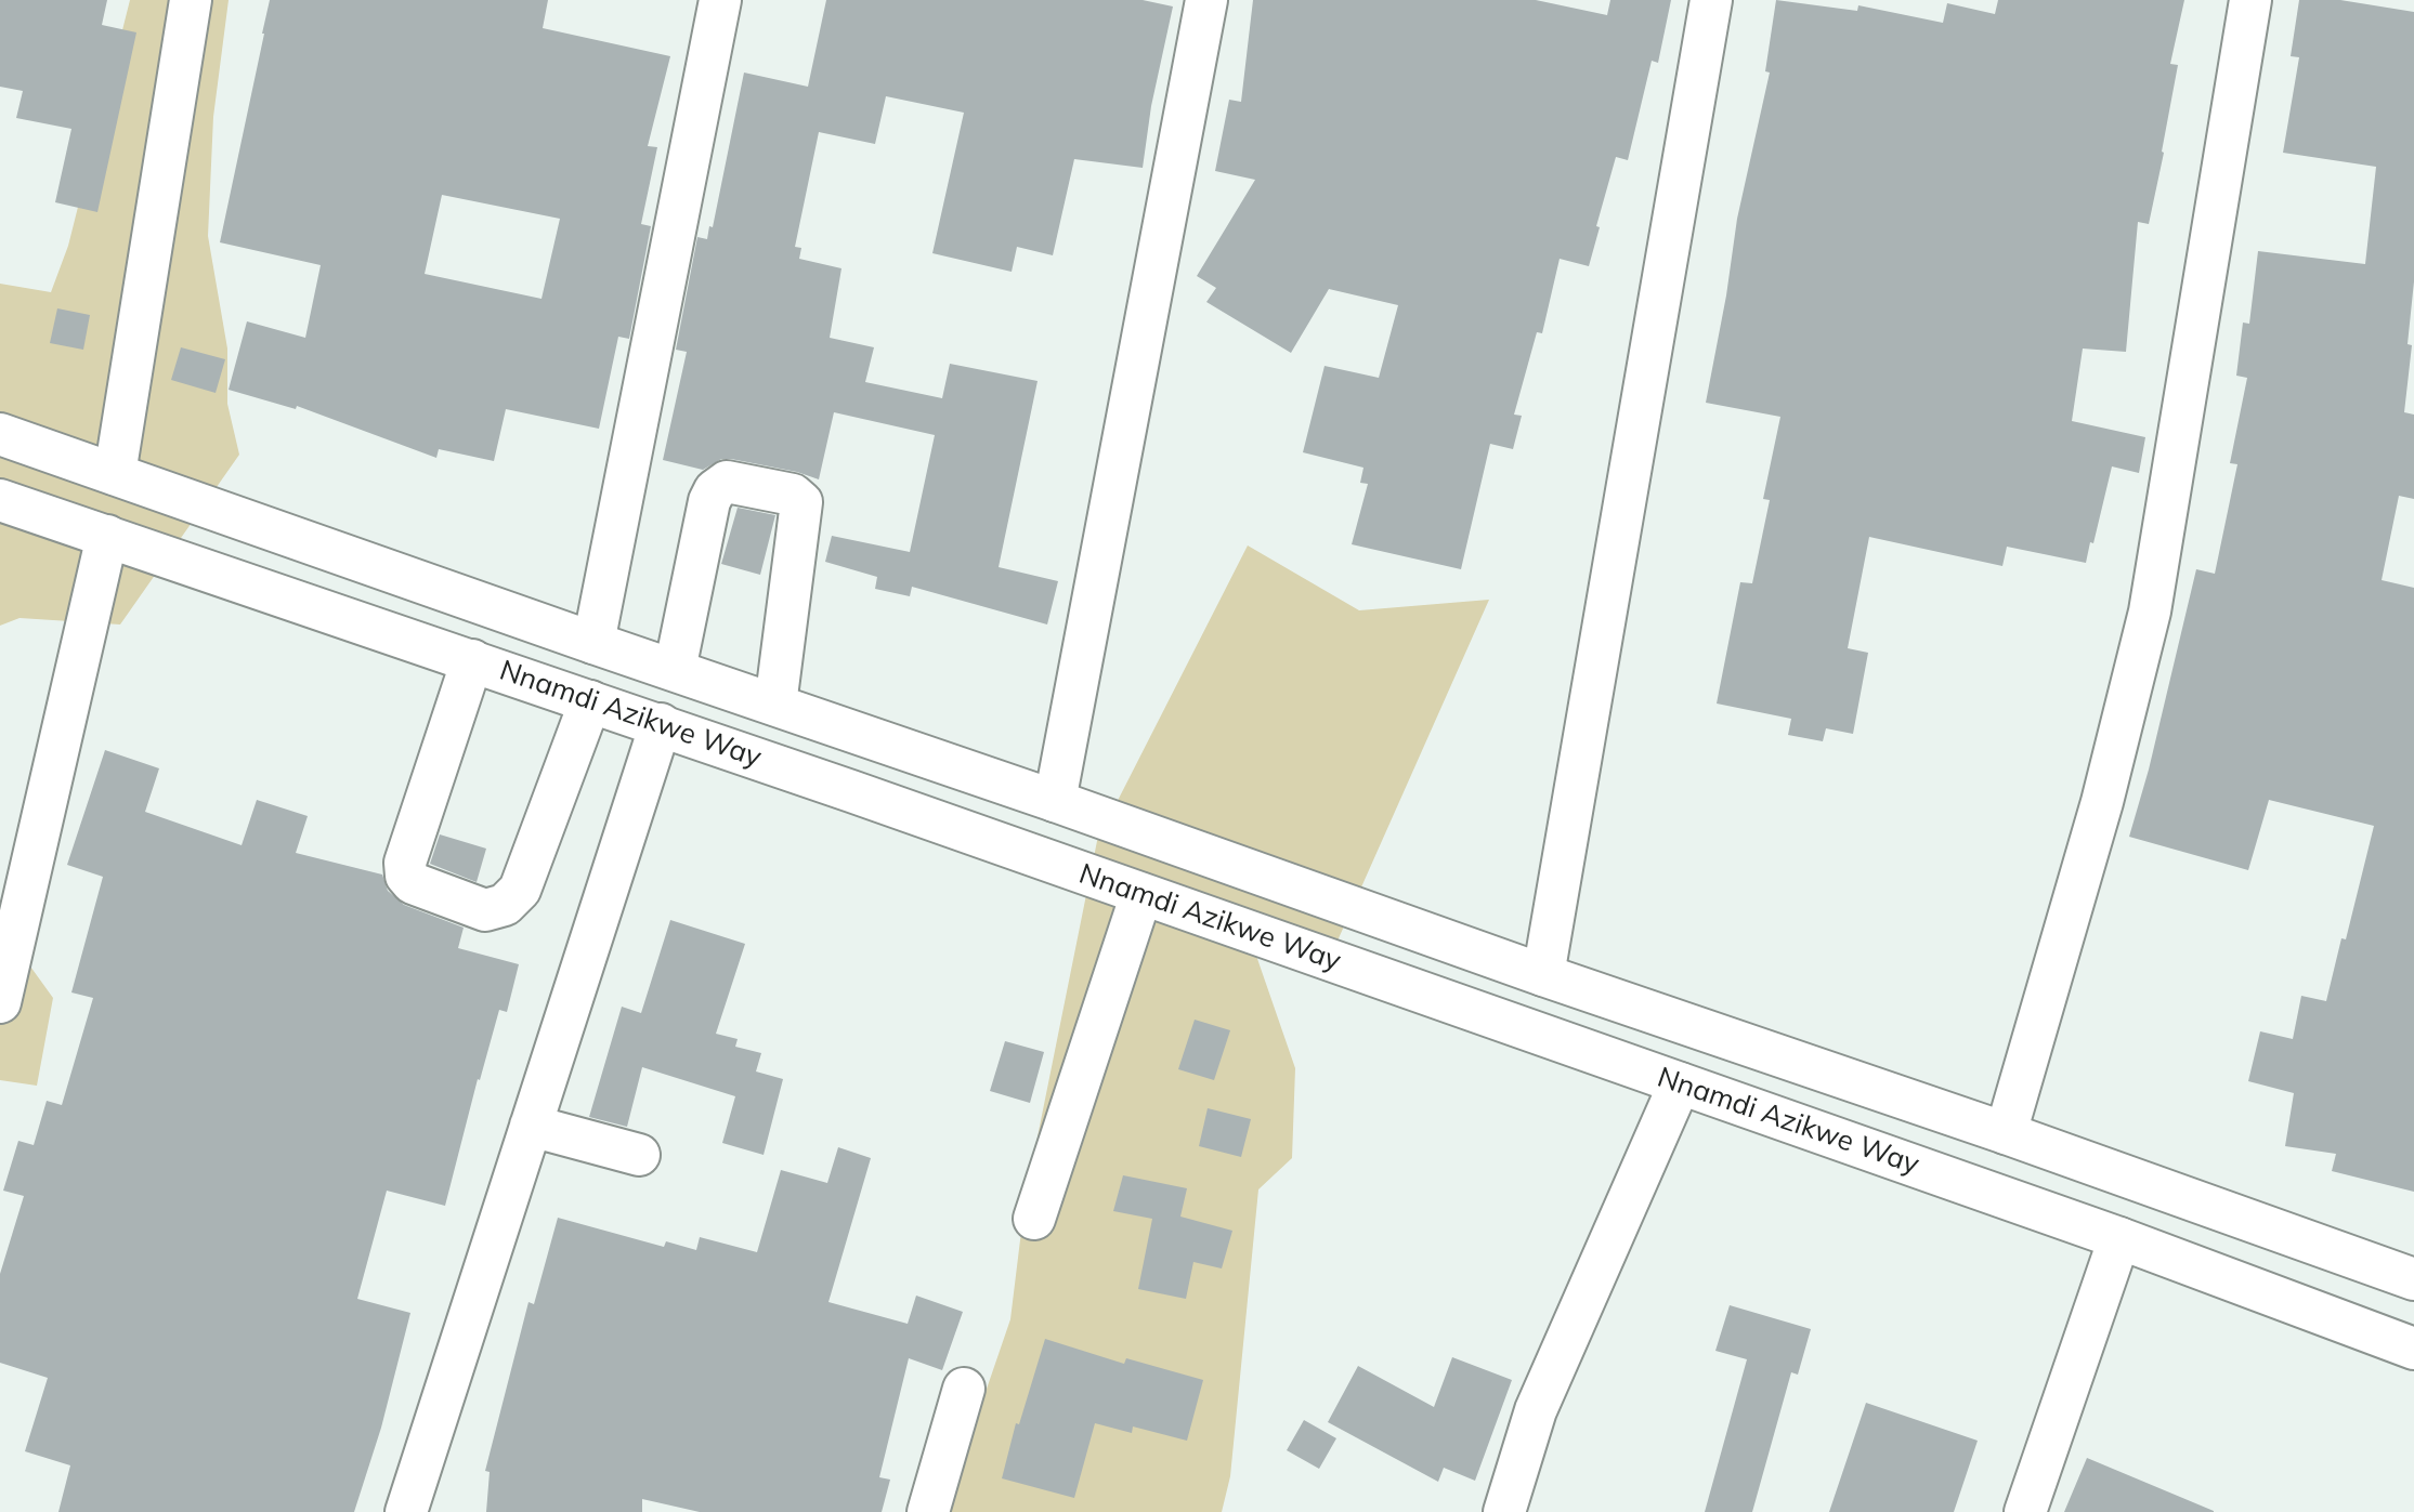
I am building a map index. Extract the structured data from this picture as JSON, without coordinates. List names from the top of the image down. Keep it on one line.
{"streets":{"main road":["Nnamdi Azikwe Way"]}}
